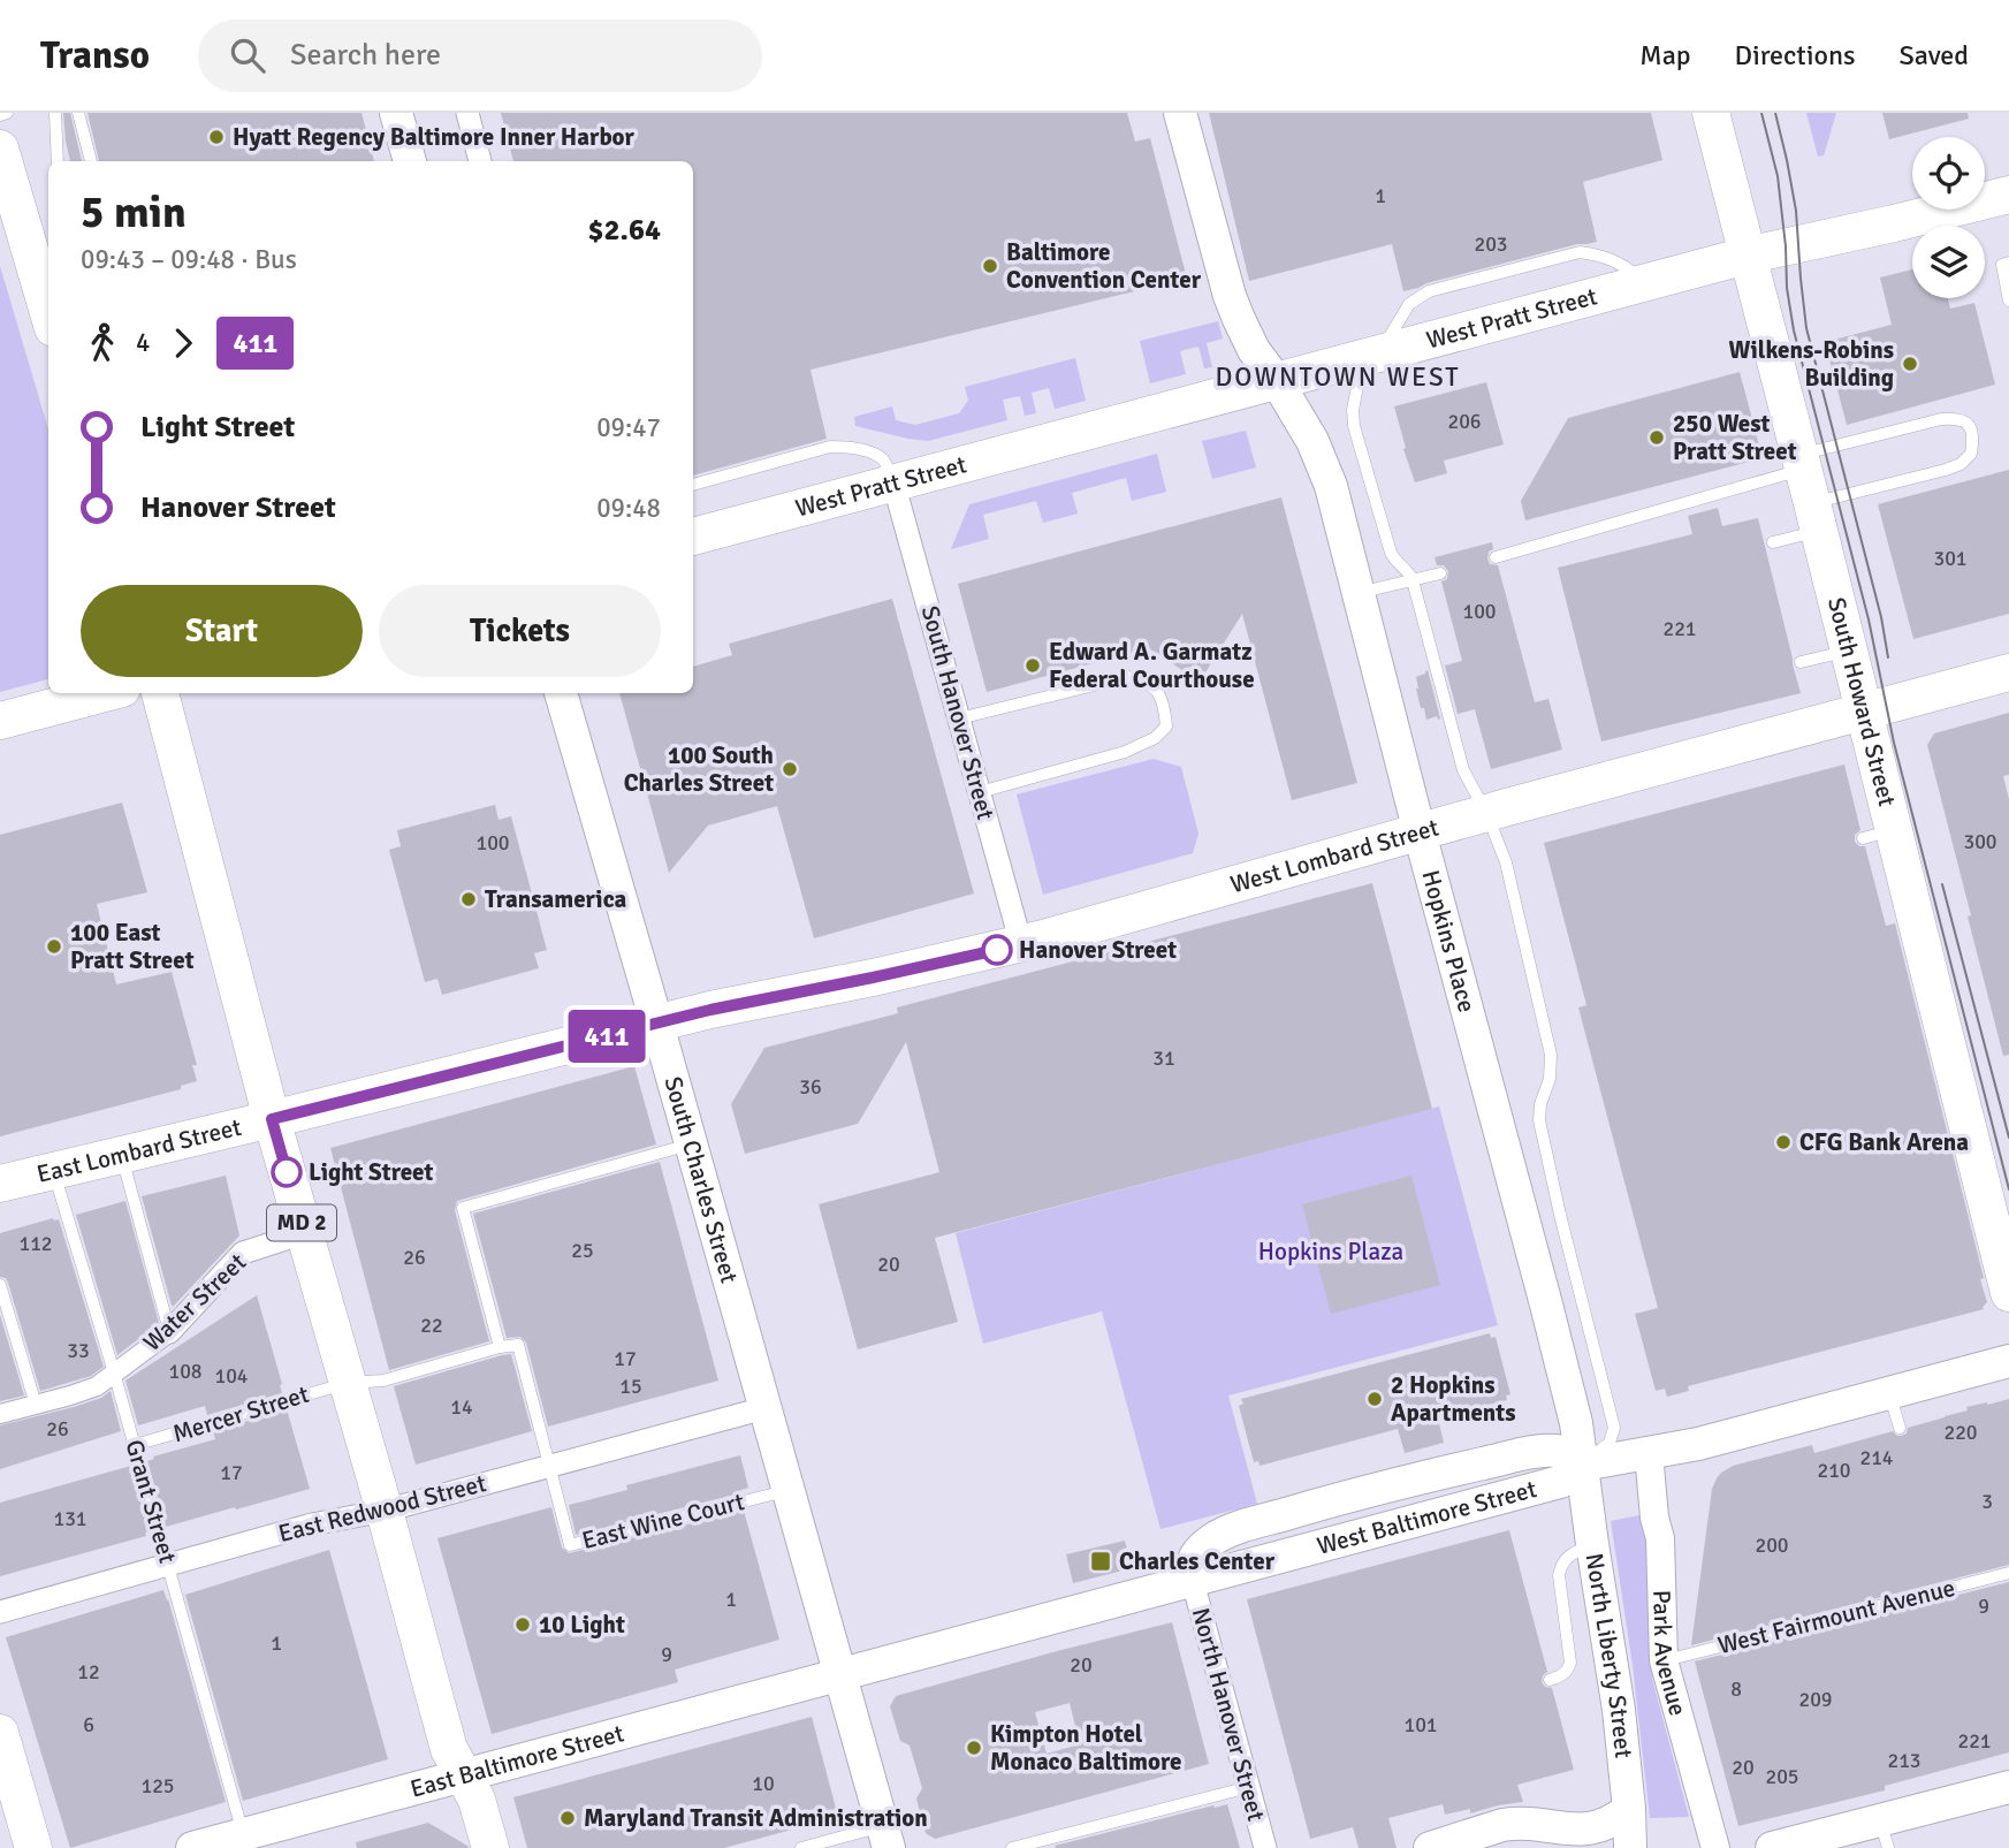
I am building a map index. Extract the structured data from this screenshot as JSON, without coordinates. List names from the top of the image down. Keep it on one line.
{"streets":{"main road":["West Pratt Street","South Howard Street","West Lombard Street","Hopkins Place","East Lombard Street","South Charles Street","MD 2","West Baltimore Street","North Liberty Street","East Baltimore Street"],"street":["South Hanover Street","Water Street","East Redwood Street","Park Avenue","North Hanover Street"],"lane":["Mercer Street","Grant Street","East Wine Court","West Fairmount Avenue"]},"crossings":[["West Pratt Street","South Howard Street"],["West Pratt Street","South Hanover Street"],["West Pratt Street","Hopkins Place"],["South Howard Street","West Lombard Street"],["South Hanover Street","West Lombard Street"],["West Lombard Street","Hopkins Place"],["West Lombard Street","East Lombard Street"],["West Lombard Street","South Charles Street"],["Hopkins Place","West Baltimore Street"],["Hopkins Place","North Liberty Street"],["East Lombard Street","South Charles Street"],["East Lombard Street","MD 2"],["East Lombard Street","Grant Street"],["South Charles Street","East Redwood Street"],["South Charles Street","West Baltimore Street"],["South Charles Street","East Wine Court"],["South Charles Street","East Baltimore Street"],["MD 2","Water Street"],["MD 2","Mercer Street"],["MD 2","East Redwood Street"],["MD 2","East Baltimore Street"],["Water Street","Grant Street"],["Mercer Street","Grant Street"],["Grant Street","East Redwood Street"],["Grant Street","East Baltimore Street"],["East Redwood Street","East Wine Court"],["West Baltimore Street","Park Avenue"],["West Baltimore Street","North Liberty Street"],["West Baltimore Street","North Hanover Street"],["West Baltimore Street","East Baltimore Street"],["West Fairmount Avenue","Park Avenue"]],"districts":["DOWNTOWN WEST"],"parks":["Hopkins Plaza"],"places":{"other":["Hyatt Regency Baltimore Inner Harbor","Baltimore Convention Center","Wilkens-Robins Building","250 West Pratt Street","Edward A. Garmatz Federal Courthouse","100 South Charles Street","Transamerica","100 East Pratt Street","Hanover Street","CFG Bank Arena","Light Street","2 Hopkins Apartments","10 Light","Kimpton Hotel Monaco Baltimore","Maryland Transit Administration"],"transit":["Charles Center"]},"lines":["bus line 411"],"house_numbers":["1","203","206","301","100","221","300","100","31","36","112","25","26","20","22","33","17","108","104","15","14","26","220","214","210","17","3","131","200","1","9","1","9","20","12","8","209","6","101","221","213","20","205","10","125"],"page":{"header":"Transo","search":"Search here","nav":["Map","Directions","Saved"],"on_map":"411","heading":["5 min","09:43 – 09:48 · Bus","$2.64"],"legs":["4","411"],"list":[{"name":"Light Street","value":"09:47"},{"name":"Hanover Street","value":"09:48"}],"buttons":["Start","Tickets"]}}
